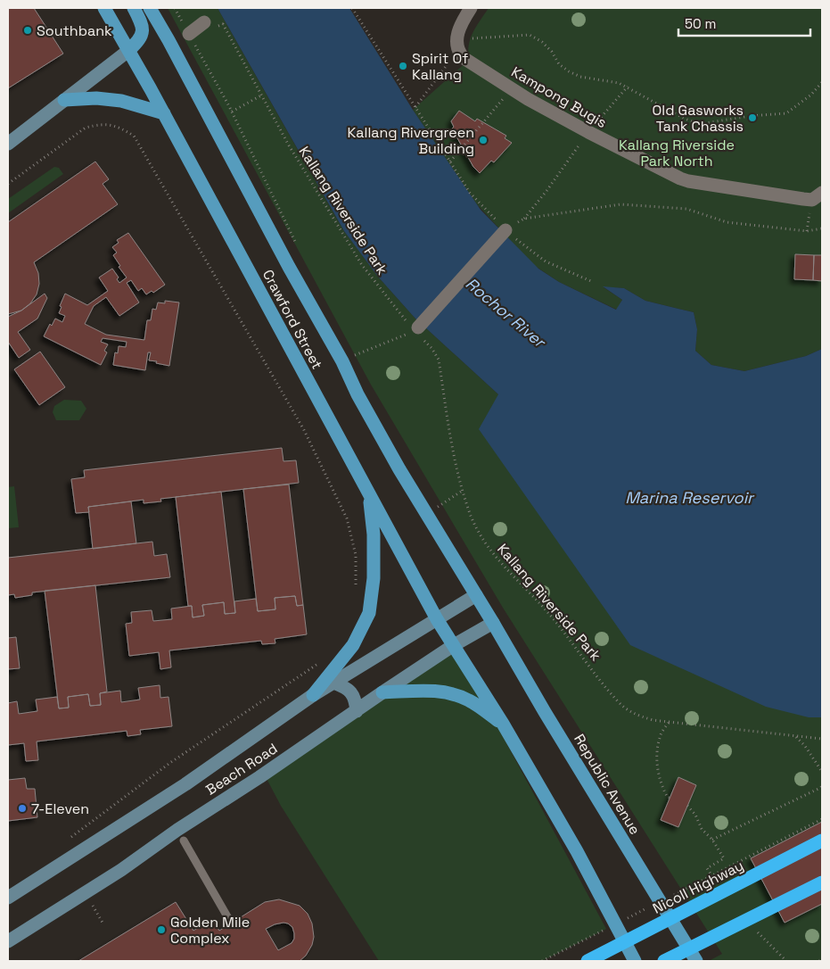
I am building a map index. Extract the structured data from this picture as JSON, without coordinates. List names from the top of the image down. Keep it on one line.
{"streets":{"highway":["Nicoll Highway"],"main road":["Crawford Street","Beach Road","Republic Avenue"],"street":["Kampong Bugis"],"path":["Kallang Riverside Park"]},"crossings":[["Crawford Street","Beach Road"],["Crawford Street","Republic Avenue"],["Beach Road","Republic Avenue"]],"water":["Rochor River","Marina Reservoir"],"parks":["Kallang Riverside Park North"],"places":["Southbank","Spirit Of Kallang","Old Gasworks Tank Chassis","Kallang Rivergreen Building","7-Eleven","Golden Mile Complex"],"scale_bar":"50 m"}
